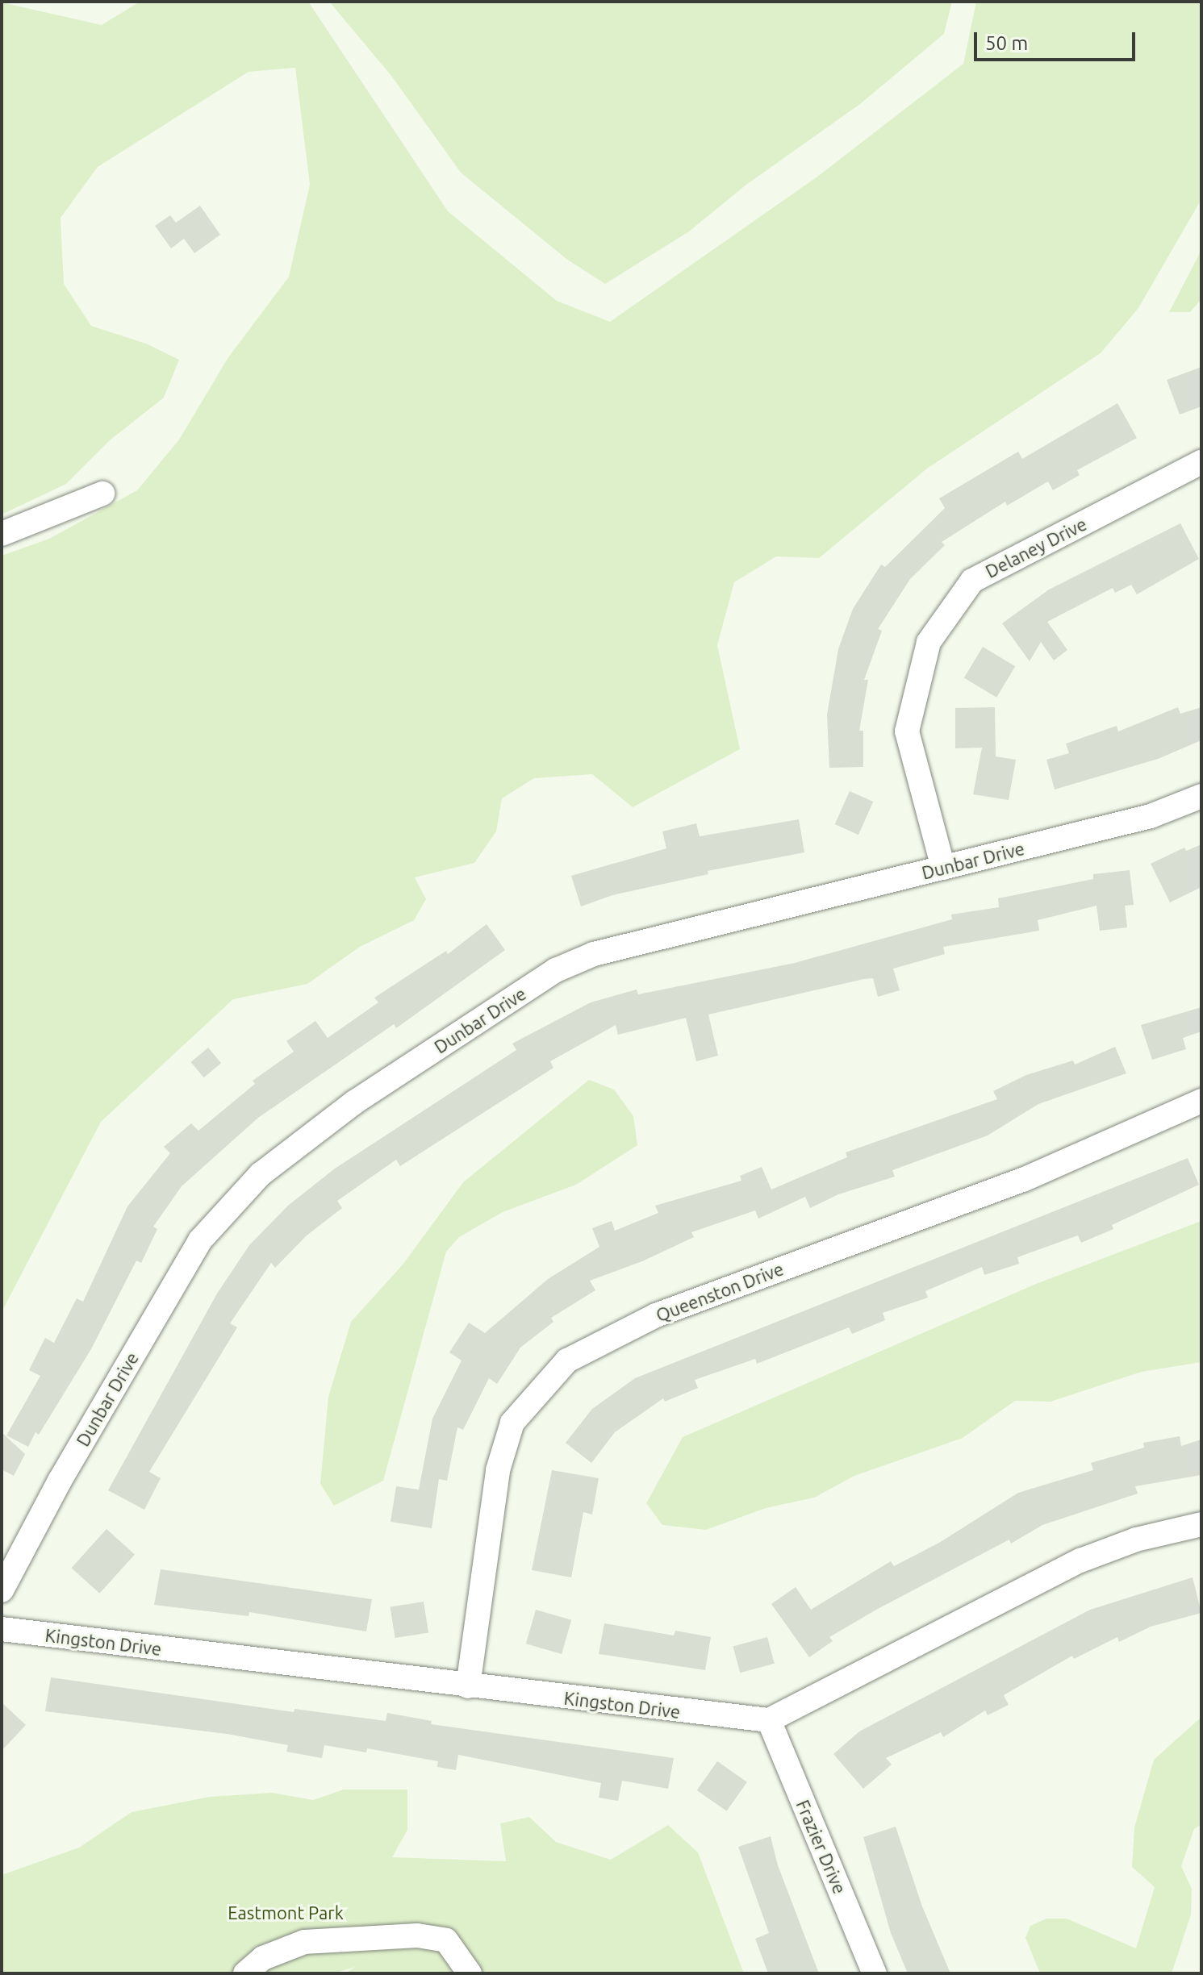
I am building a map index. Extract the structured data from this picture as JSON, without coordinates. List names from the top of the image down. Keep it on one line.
{"streets":{"street":["Delaney Drive","Dunbar Drive","Queenston Drive","Kingston Drive","Frazier Drive"]},"crossings":[["Delaney Drive","Dunbar Drive"],["Queenston Drive","Kingston Drive"],["Kingston Drive","Frazier Drive"]],"parks":["Eastmont Park"],"scale_bar":"50 m"}
